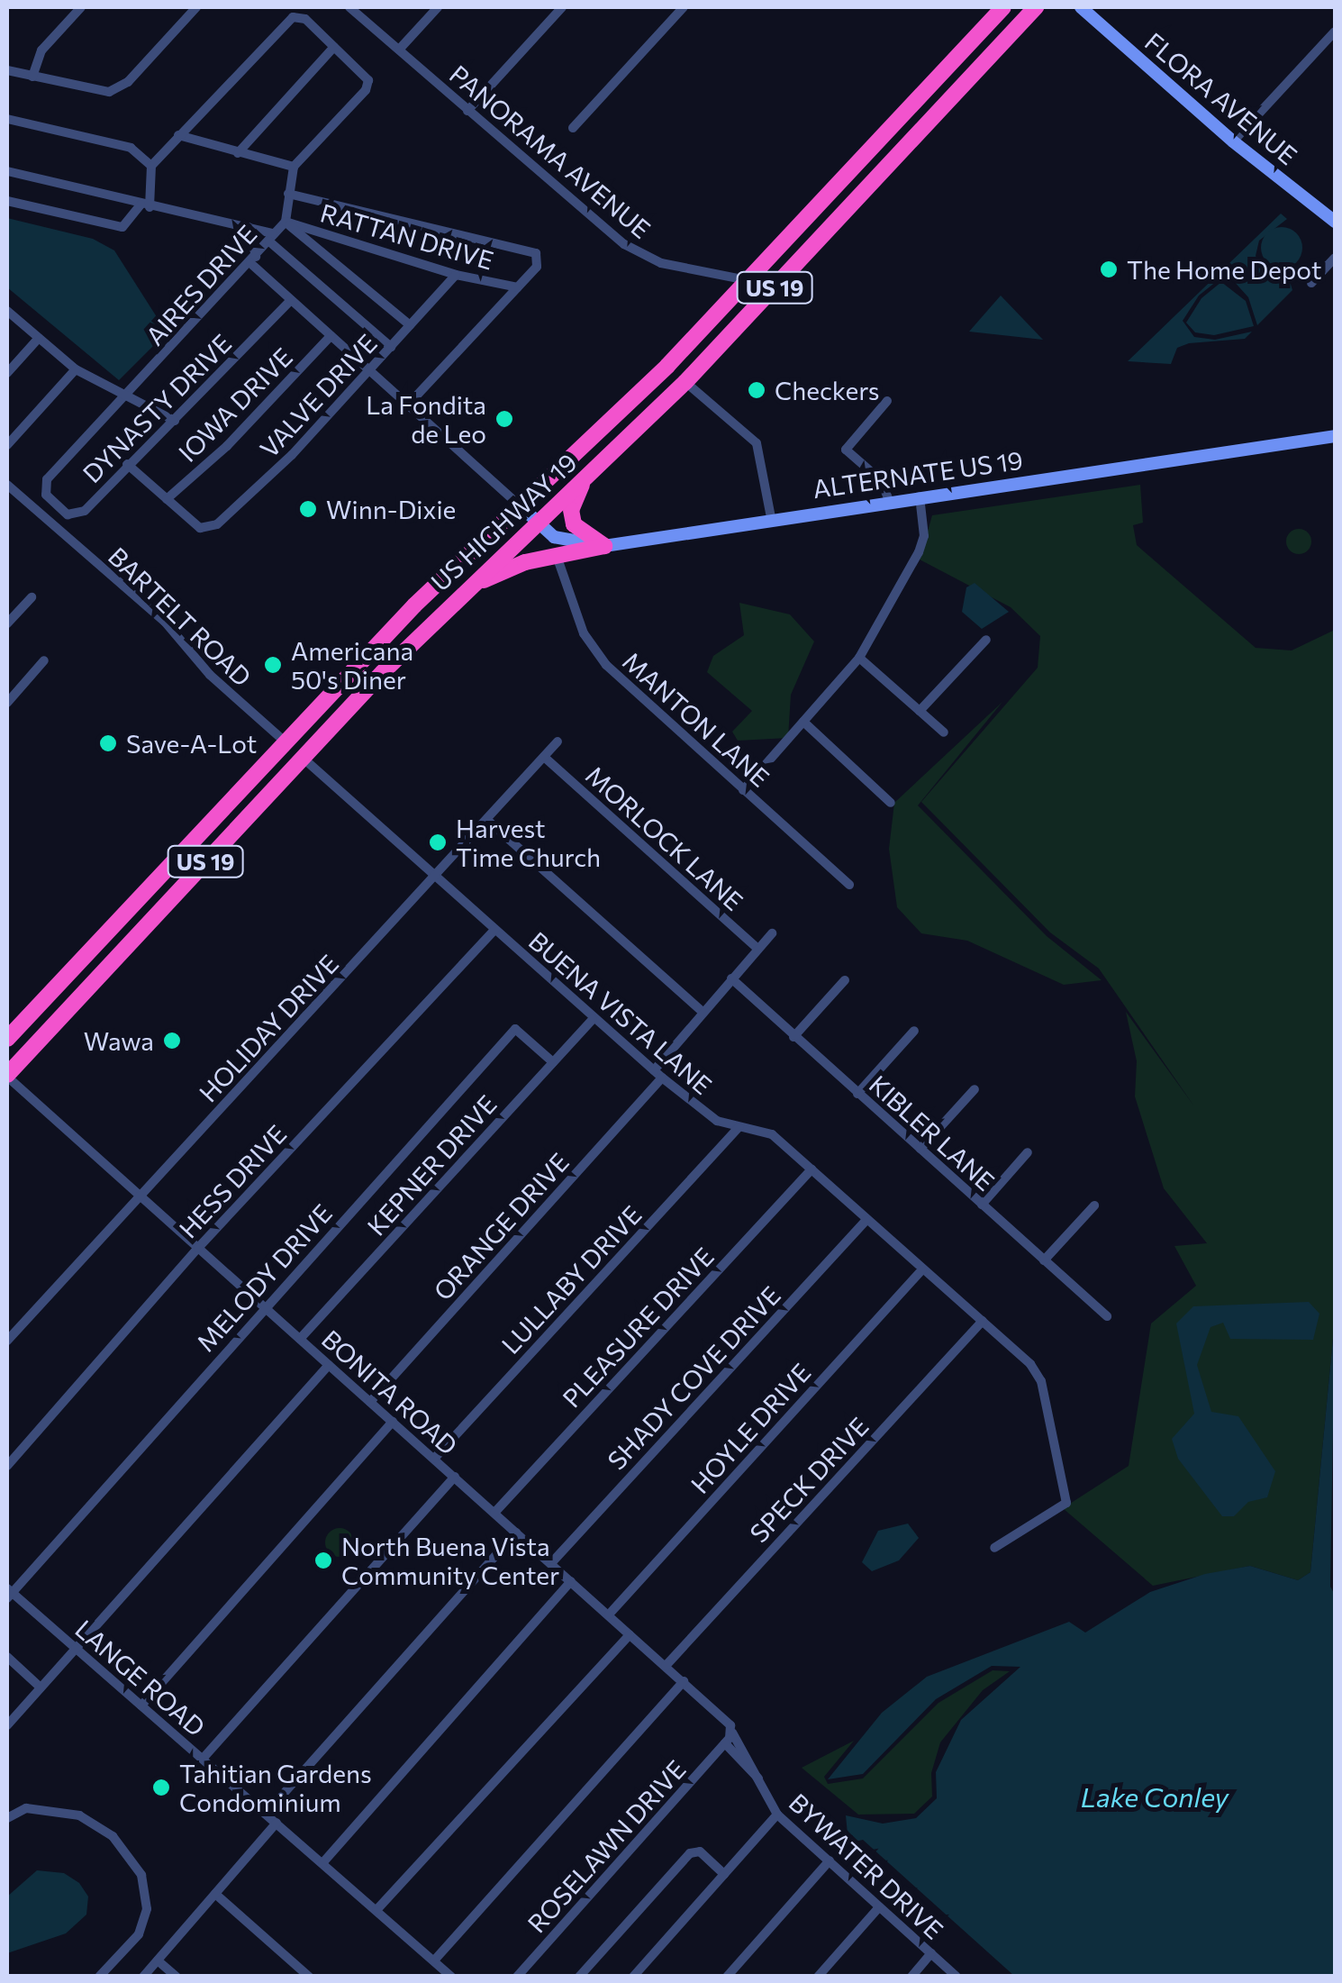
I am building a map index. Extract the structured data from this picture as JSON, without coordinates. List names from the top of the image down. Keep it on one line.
{"streets":{"highway":["US 19","US HIGHWAY 19"],"main road":["FLORA AVENUE","ALTERNATE US 19"],"street":["PANORAMA AVENUE","RATTAN DRIVE","AIRES DRIVE","VALVE DRIVE","IOWA DRIVE","DYNASTY DRIVE","BARTELT ROAD","MANTON LANE","MORLOCK LANE","BUENA VISTA LANE","HOLIDAY DRIVE","KIBLER LANE","KEPNER DRIVE","HESS DRIVE","ORANGE DRIVE","MELODY DRIVE","LULLABY DRIVE","PLEASURE DRIVE","SHADY COVE DRIVE","BONITA ROAD","HOYLE DRIVE","SPECK DRIVE","LANGE ROAD","ROSELAWN DRIVE","BYWATER DRIVE"]},"crossings":[["PANORAMA AVENUE","US HIGHWAY 19"],["RATTAN DRIVE","AIRES DRIVE"],["RATTAN DRIVE","VALVE DRIVE"],["AIRES DRIVE","DYNASTY DRIVE"],["VALVE DRIVE","IOWA DRIVE"],["ALTERNATE US 19","US HIGHWAY 19"],["US HIGHWAY 19","BARTELT ROAD"],["US HIGHWAY 19","BUENA VISTA LANE"],["US HIGHWAY 19","BONITA ROAD"],["MORLOCK LANE","HOLIDAY DRIVE"],["MORLOCK LANE","ORANGE DRIVE"],["BUENA VISTA LANE","HOLIDAY DRIVE"],["BUENA VISTA LANE","KEPNER DRIVE"],["BUENA VISTA LANE","HESS DRIVE"],["BUENA VISTA LANE","ORANGE DRIVE"],["BUENA VISTA LANE","LULLABY DRIVE"],["BUENA VISTA LANE","PLEASURE DRIVE"],["BUENA VISTA LANE","SHADY COVE DRIVE"],["BUENA VISTA LANE","HOYLE DRIVE"],["BUENA VISTA LANE","SPECK DRIVE"],["HOLIDAY DRIVE","BONITA ROAD"],["KIBLER LANE","ORANGE DRIVE"],["KEPNER DRIVE","MELODY DRIVE"],["KEPNER DRIVE","BONITA ROAD"],["HESS DRIVE","BONITA ROAD"],["ORANGE DRIVE","BONITA ROAD"],["MELODY DRIVE","BONITA ROAD"],["MELODY DRIVE","LANGE ROAD"],["LULLABY DRIVE","BONITA ROAD"],["PLEASURE DRIVE","BONITA ROAD"],["SHADY COVE DRIVE","BONITA ROAD"],["BONITA ROAD","HOYLE DRIVE"],["BONITA ROAD","SPECK DRIVE"],["BONITA ROAD","BYWATER DRIVE"],["ROSELAWN DRIVE","BYWATER DRIVE"]],"water":["Lake Conley"],"places":["The Home Depot","Checkers","La Fondita de Leo","Winn-Dixie","Americana 50's Diner","Save-A-Lot","Harvest Time Church","Wawa","North Buena Vista Community Center","Tahitian Gardens Condominium"]}
